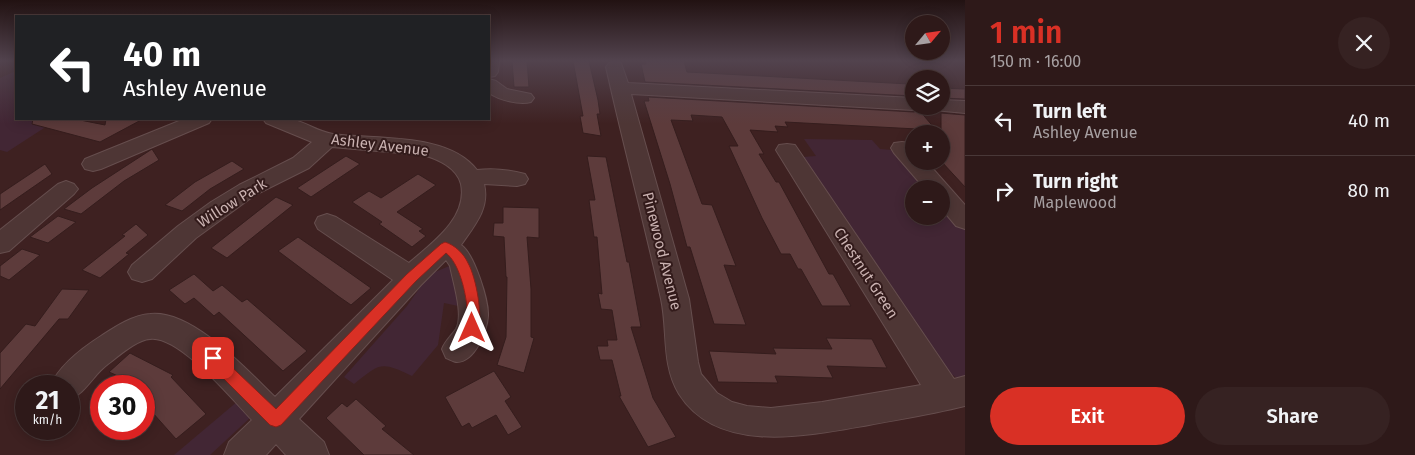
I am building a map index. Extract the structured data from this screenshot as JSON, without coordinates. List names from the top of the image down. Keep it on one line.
{"streets":{"street":["Ashley Avenue","Willow Park","Pinewood Avenue","Chestnut Green"]},"crossings":[["Ashley Avenue","Willow Park"],["Pinewood Avenue","Chestnut Green"]],"north":"top right","page":{"heading":["1 min","150 m · 16:00"],"map_buttons":["+","−"],"turn":["40 m","Ashley Avenue"],"list":[{"name":"Turn left","note":"Ashley Avenue","value":"40 m"},{"name":"Turn right","note":"Maplewood","value":"80 m"}],"speed":"21 km/h","limit":"30","buttons":["Exit","Share"]}}
